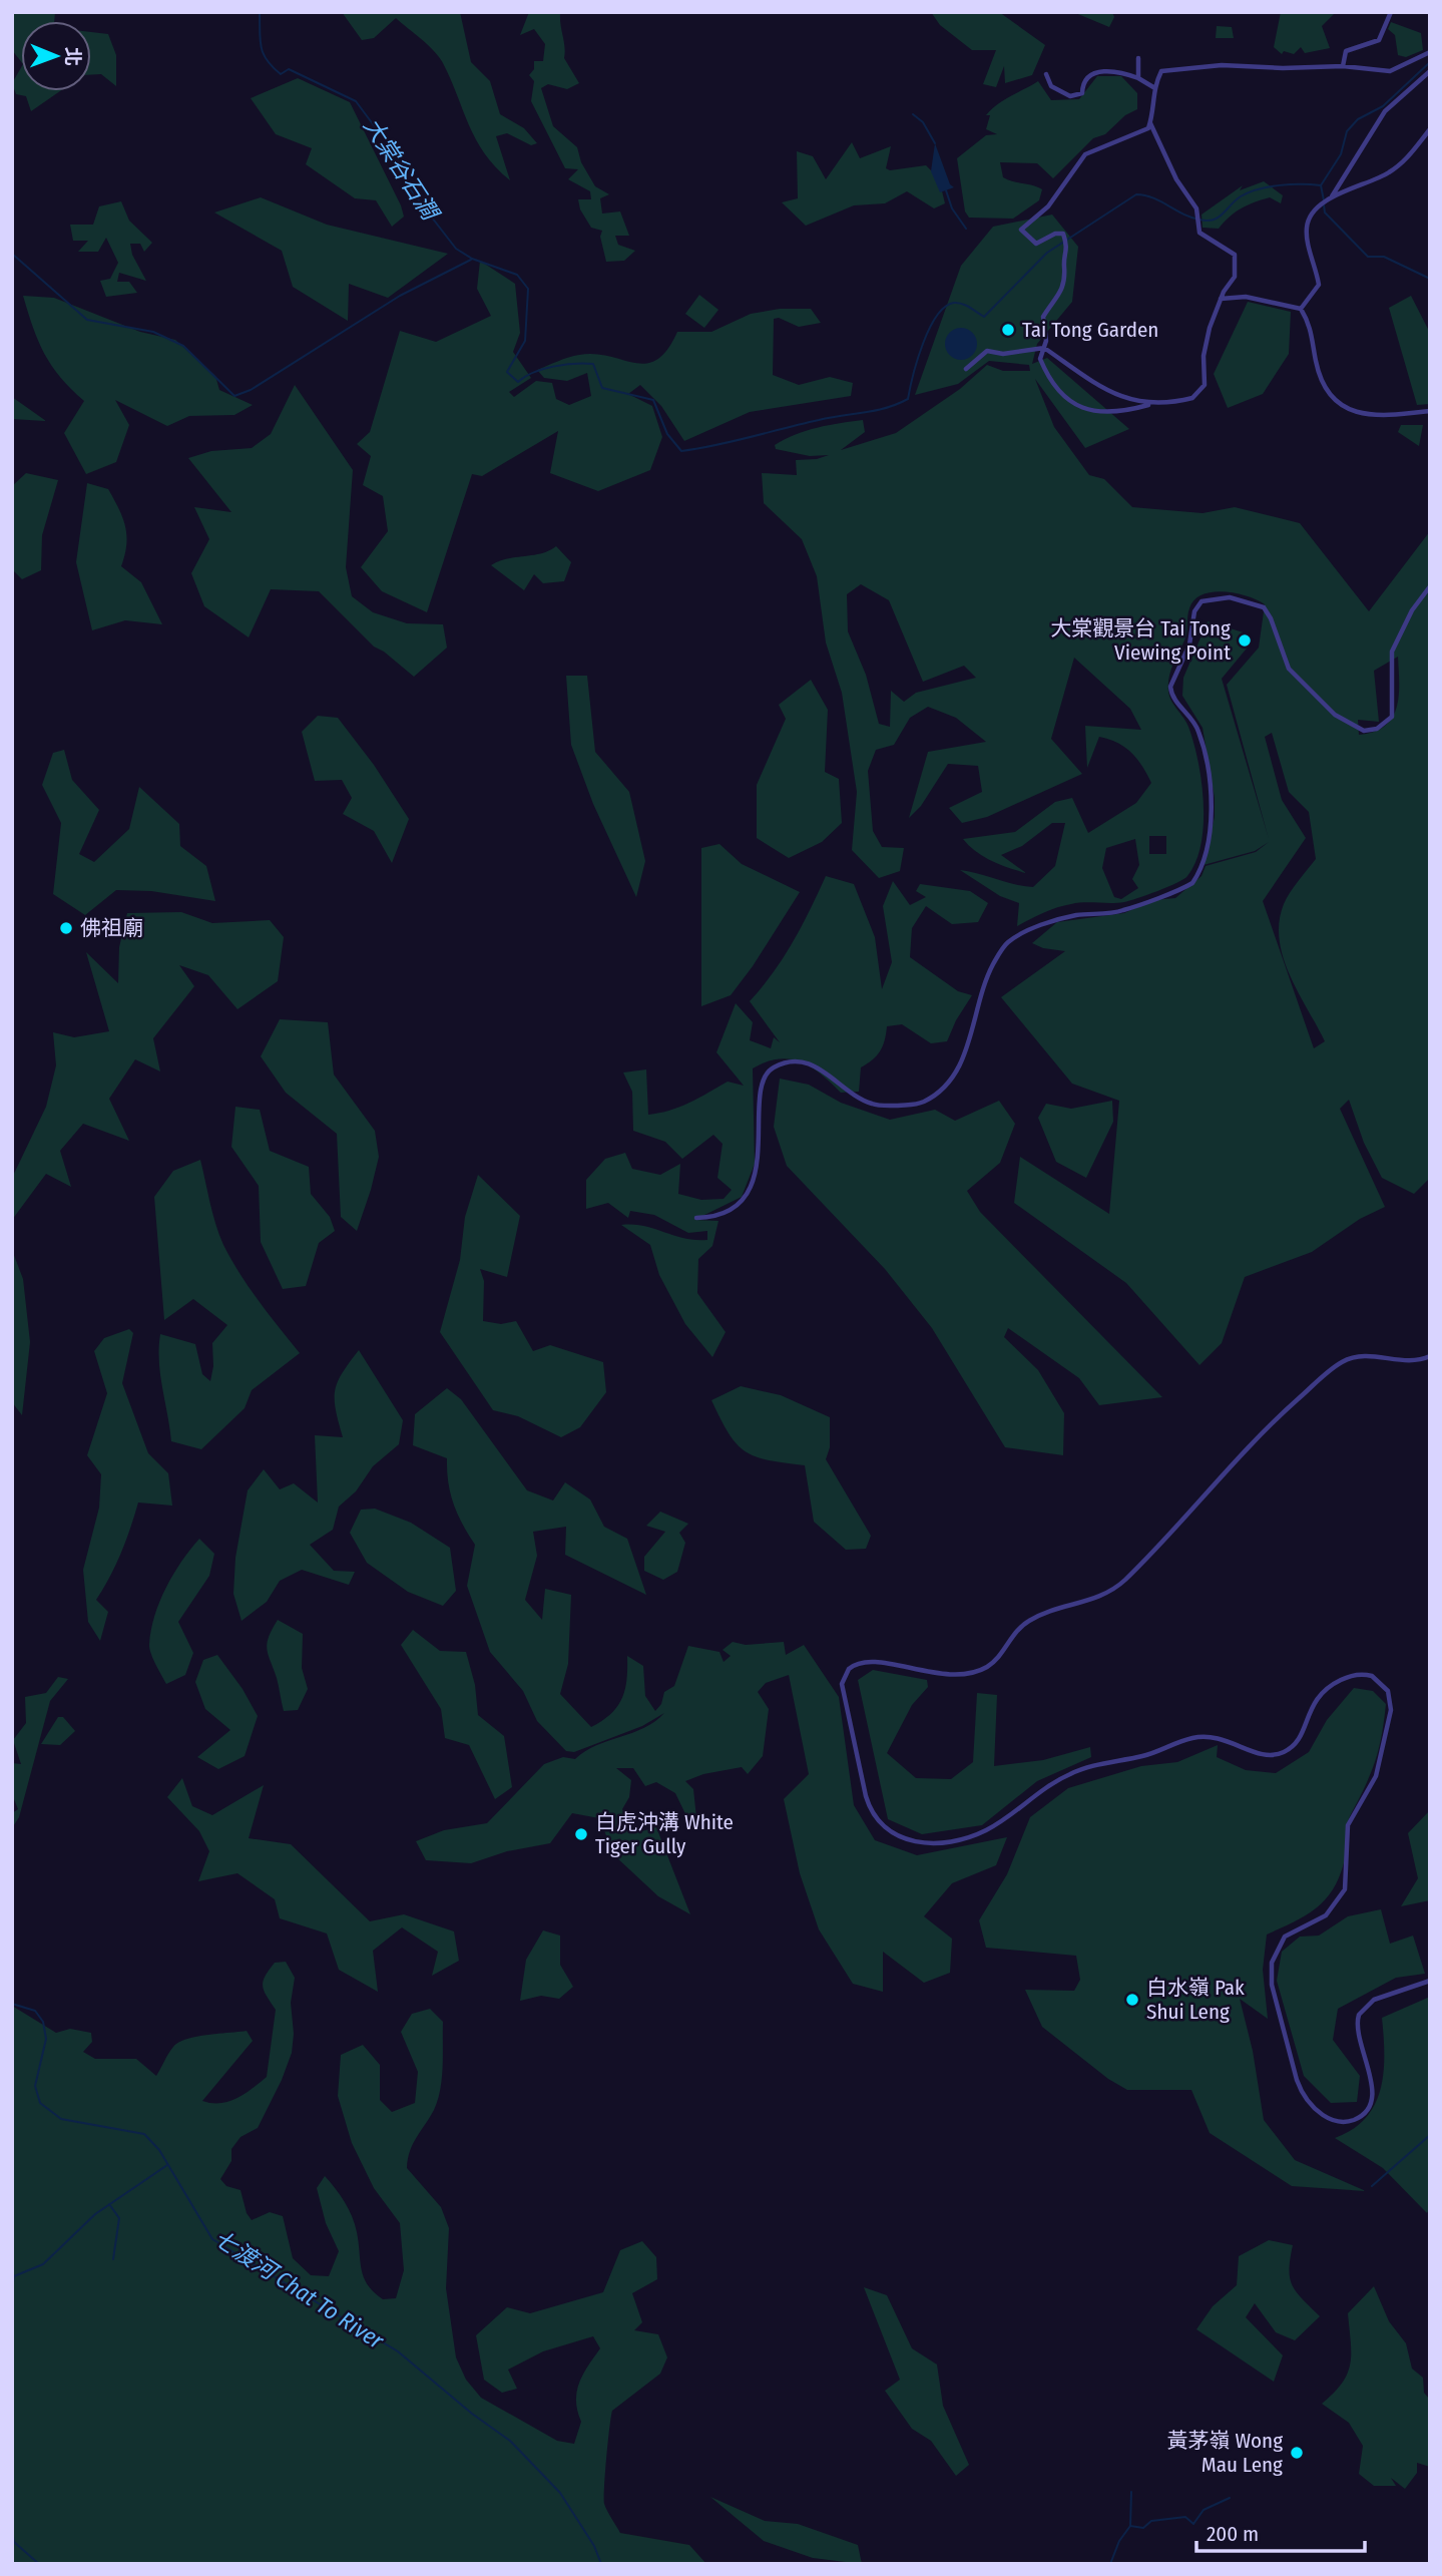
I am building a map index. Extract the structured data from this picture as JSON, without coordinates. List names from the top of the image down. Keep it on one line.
{"water":["大棠谷石澗","七渡河 Chat To River"],"places":["Tai Tong Garden","大棠觀景台 Tai Tong Viewing Point","佛祖廟","白虎沖溝 White Tiger Gully","白水嶺 Pak Shui Leng","黃茅嶺 Wong Mau Leng"],"scale_bar":"200 m","north":"right"}
